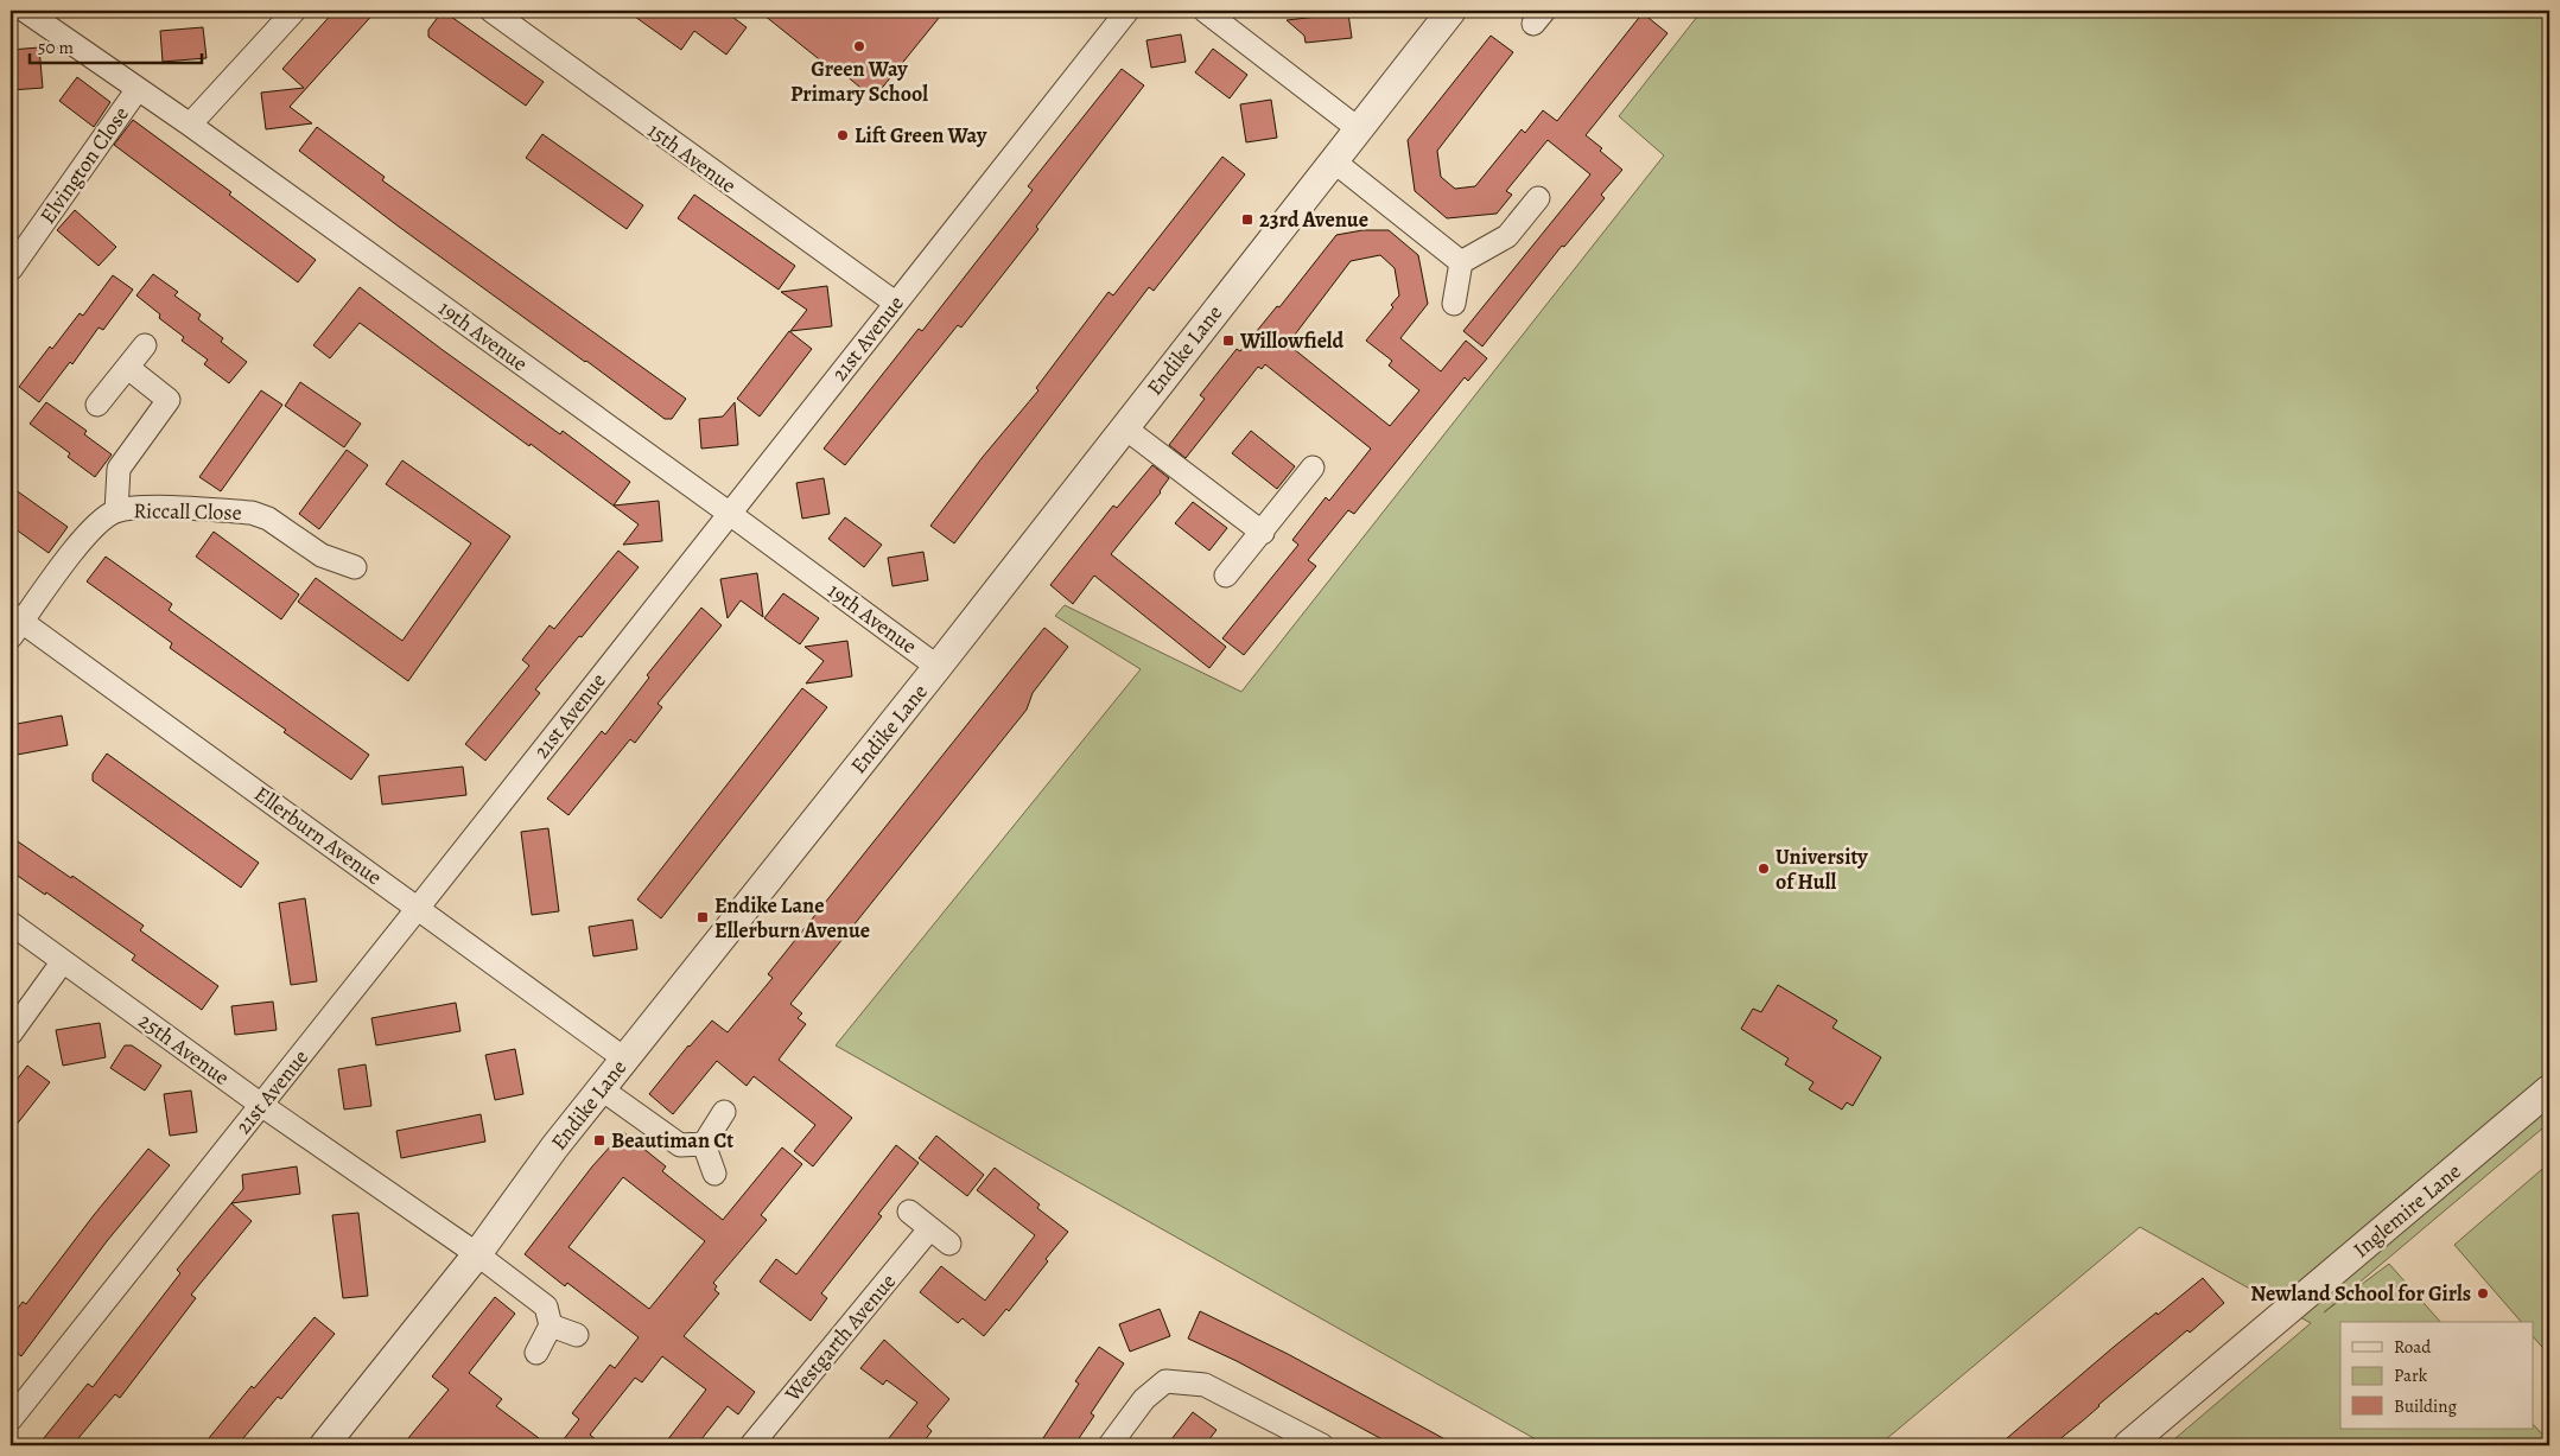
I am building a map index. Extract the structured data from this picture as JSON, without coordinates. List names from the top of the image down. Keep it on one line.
{"streets":{"street":["15th Avenue","Elvington Close","19th Avenue","21st Avenue","Endike Lane","Riccall Close","Ellerburn Avenue","25th Avenue","Inglemire Lane","Westgarth Avenue"]},"crossings":[["15th Avenue","21st Avenue"],["Elvington Close","19th Avenue"],["19th Avenue","21st Avenue"],["19th Avenue","Endike Lane"],["21st Avenue","Ellerburn Avenue"],["21st Avenue","25th Avenue"],["Endike Lane","Ellerburn Avenue"],["Endike Lane","25th Avenue"],["Riccall Close","Ellerburn Avenue"]],"places":{"other":["Green Way Primary School","Lift Green Way","University of Hull","Newland School for Girls"],"transit":["23rd Avenue","Willowfield","Endike Lane Ellerburn Avenue","Beautiman Ct"]},"legend":["Road","Park","Building"],"scale_bar":"50 m"}
